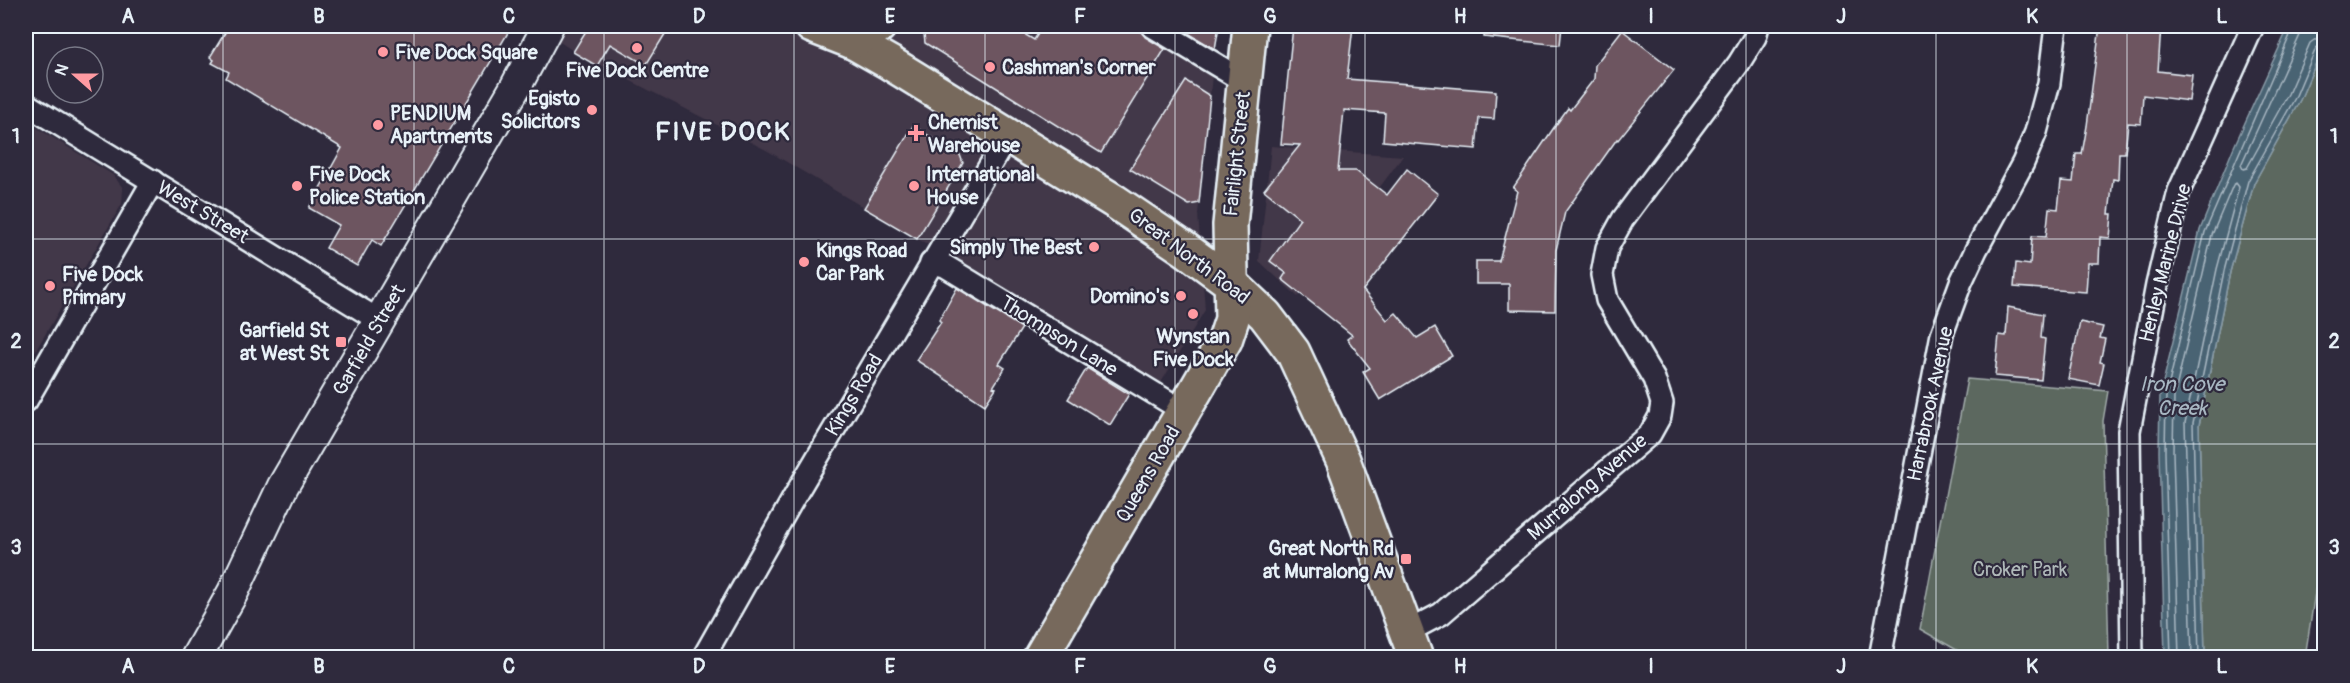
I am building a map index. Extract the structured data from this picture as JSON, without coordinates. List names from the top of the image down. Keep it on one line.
{"streets":{"main road":["Fairlight Street","Great North Road","Queens Road"],"street":["West Street","Henley Marine Drive","Thompson Lane","Garfield Street","Kings Road","Harrabrook Avenue","Murralong Avenue"]},"crossings":[["Fairlight Street","Great North Road"],["Fairlight Street","Queens Road"],["West Street","Garfield Street"],["Great North Road","Kings Road"],["Great North Road","Queens Road"],["Great North Road","Murralong Avenue"],["Thompson Lane","Kings Road"],["Thompson Lane","Queens Road"]],"districts":["FIVE DOCK"],"water":["Iron Cove Creek"],"parks":["Croker Park"],"places":{"other":["Five Dock Centre","Five Dock Square","Cashman's Corner","Egisto Solicitors","PENDIUM Apartments","Five Dock Police Station","International House","Simply The Best","Kings Road Car Park","Five Dock Primary","Domino's","Wynstan Five Dock"],"health":["Chemist Warehouse"],"transit":["Garfield St at West St","Great North Rd at Murralong Av"]},"north":"left","grid":{"columns":["A","B","C","D","E","F","G","H","I","J","K","L"],"rows":["1","2","3"]}}
